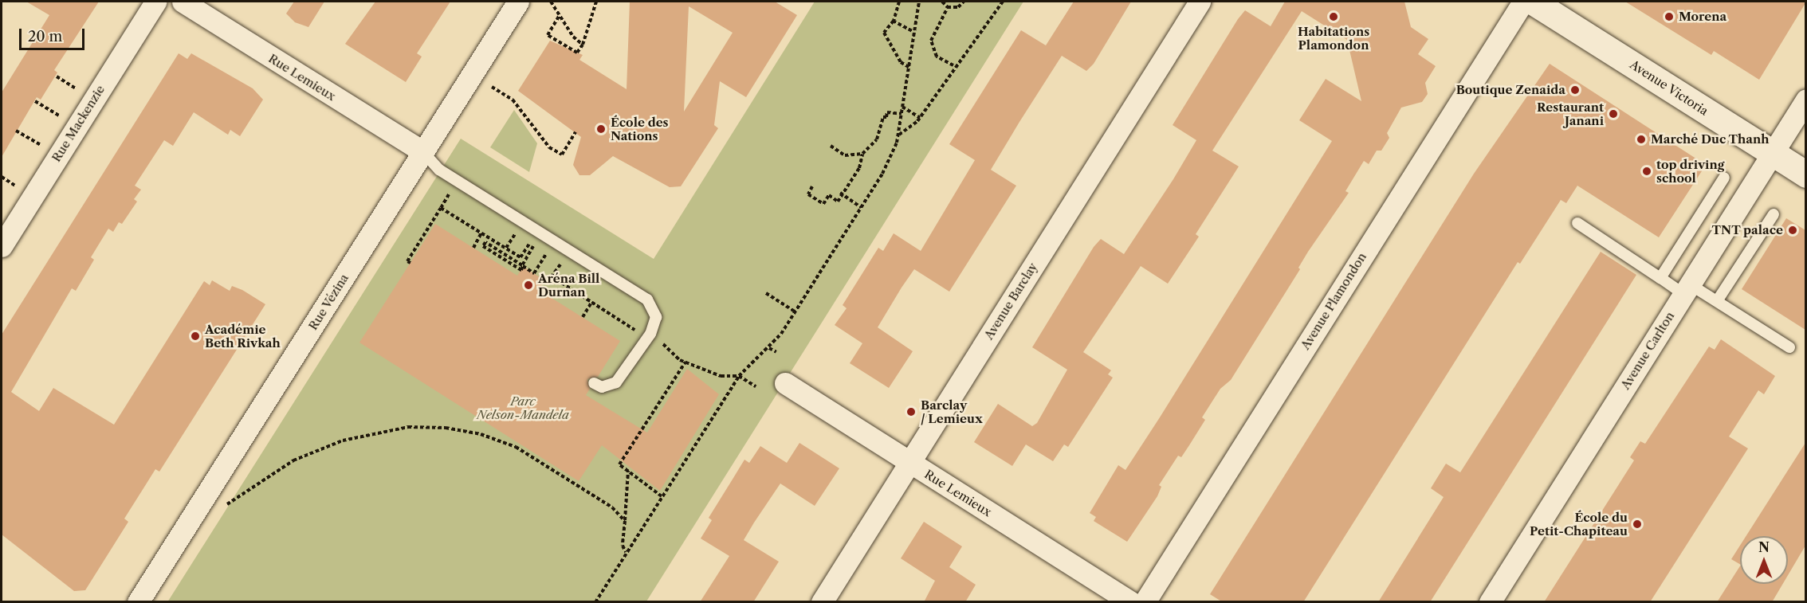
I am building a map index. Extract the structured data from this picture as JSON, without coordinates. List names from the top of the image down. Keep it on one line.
{"streets":{"street":["Rue Lemieux","Avenue Victoria","Rue Mackenzie","Avenue Barclay","Avenue Plamondon","Rue Vézina","Avenue Carlton"]},"crossings":[["Rue Lemieux","Avenue Barclay"],["Rue Lemieux","Rue Vézina"],["Avenue Victoria","Avenue Carlton"]],"parks":["Parc Nelson-Mandela"],"places":["Habitations Plamondon","Morena","Boutique Zenaida","Restaurant Janani","École des Nations","Marché Duc Thanh","top driving school","TNT palace","Aréna Bill Durnan","Académie Beth Rivkah","Barclay / Lemieux","École du Petit-Chapiteau"],"scale_bar":"20 m","north":"top"}
